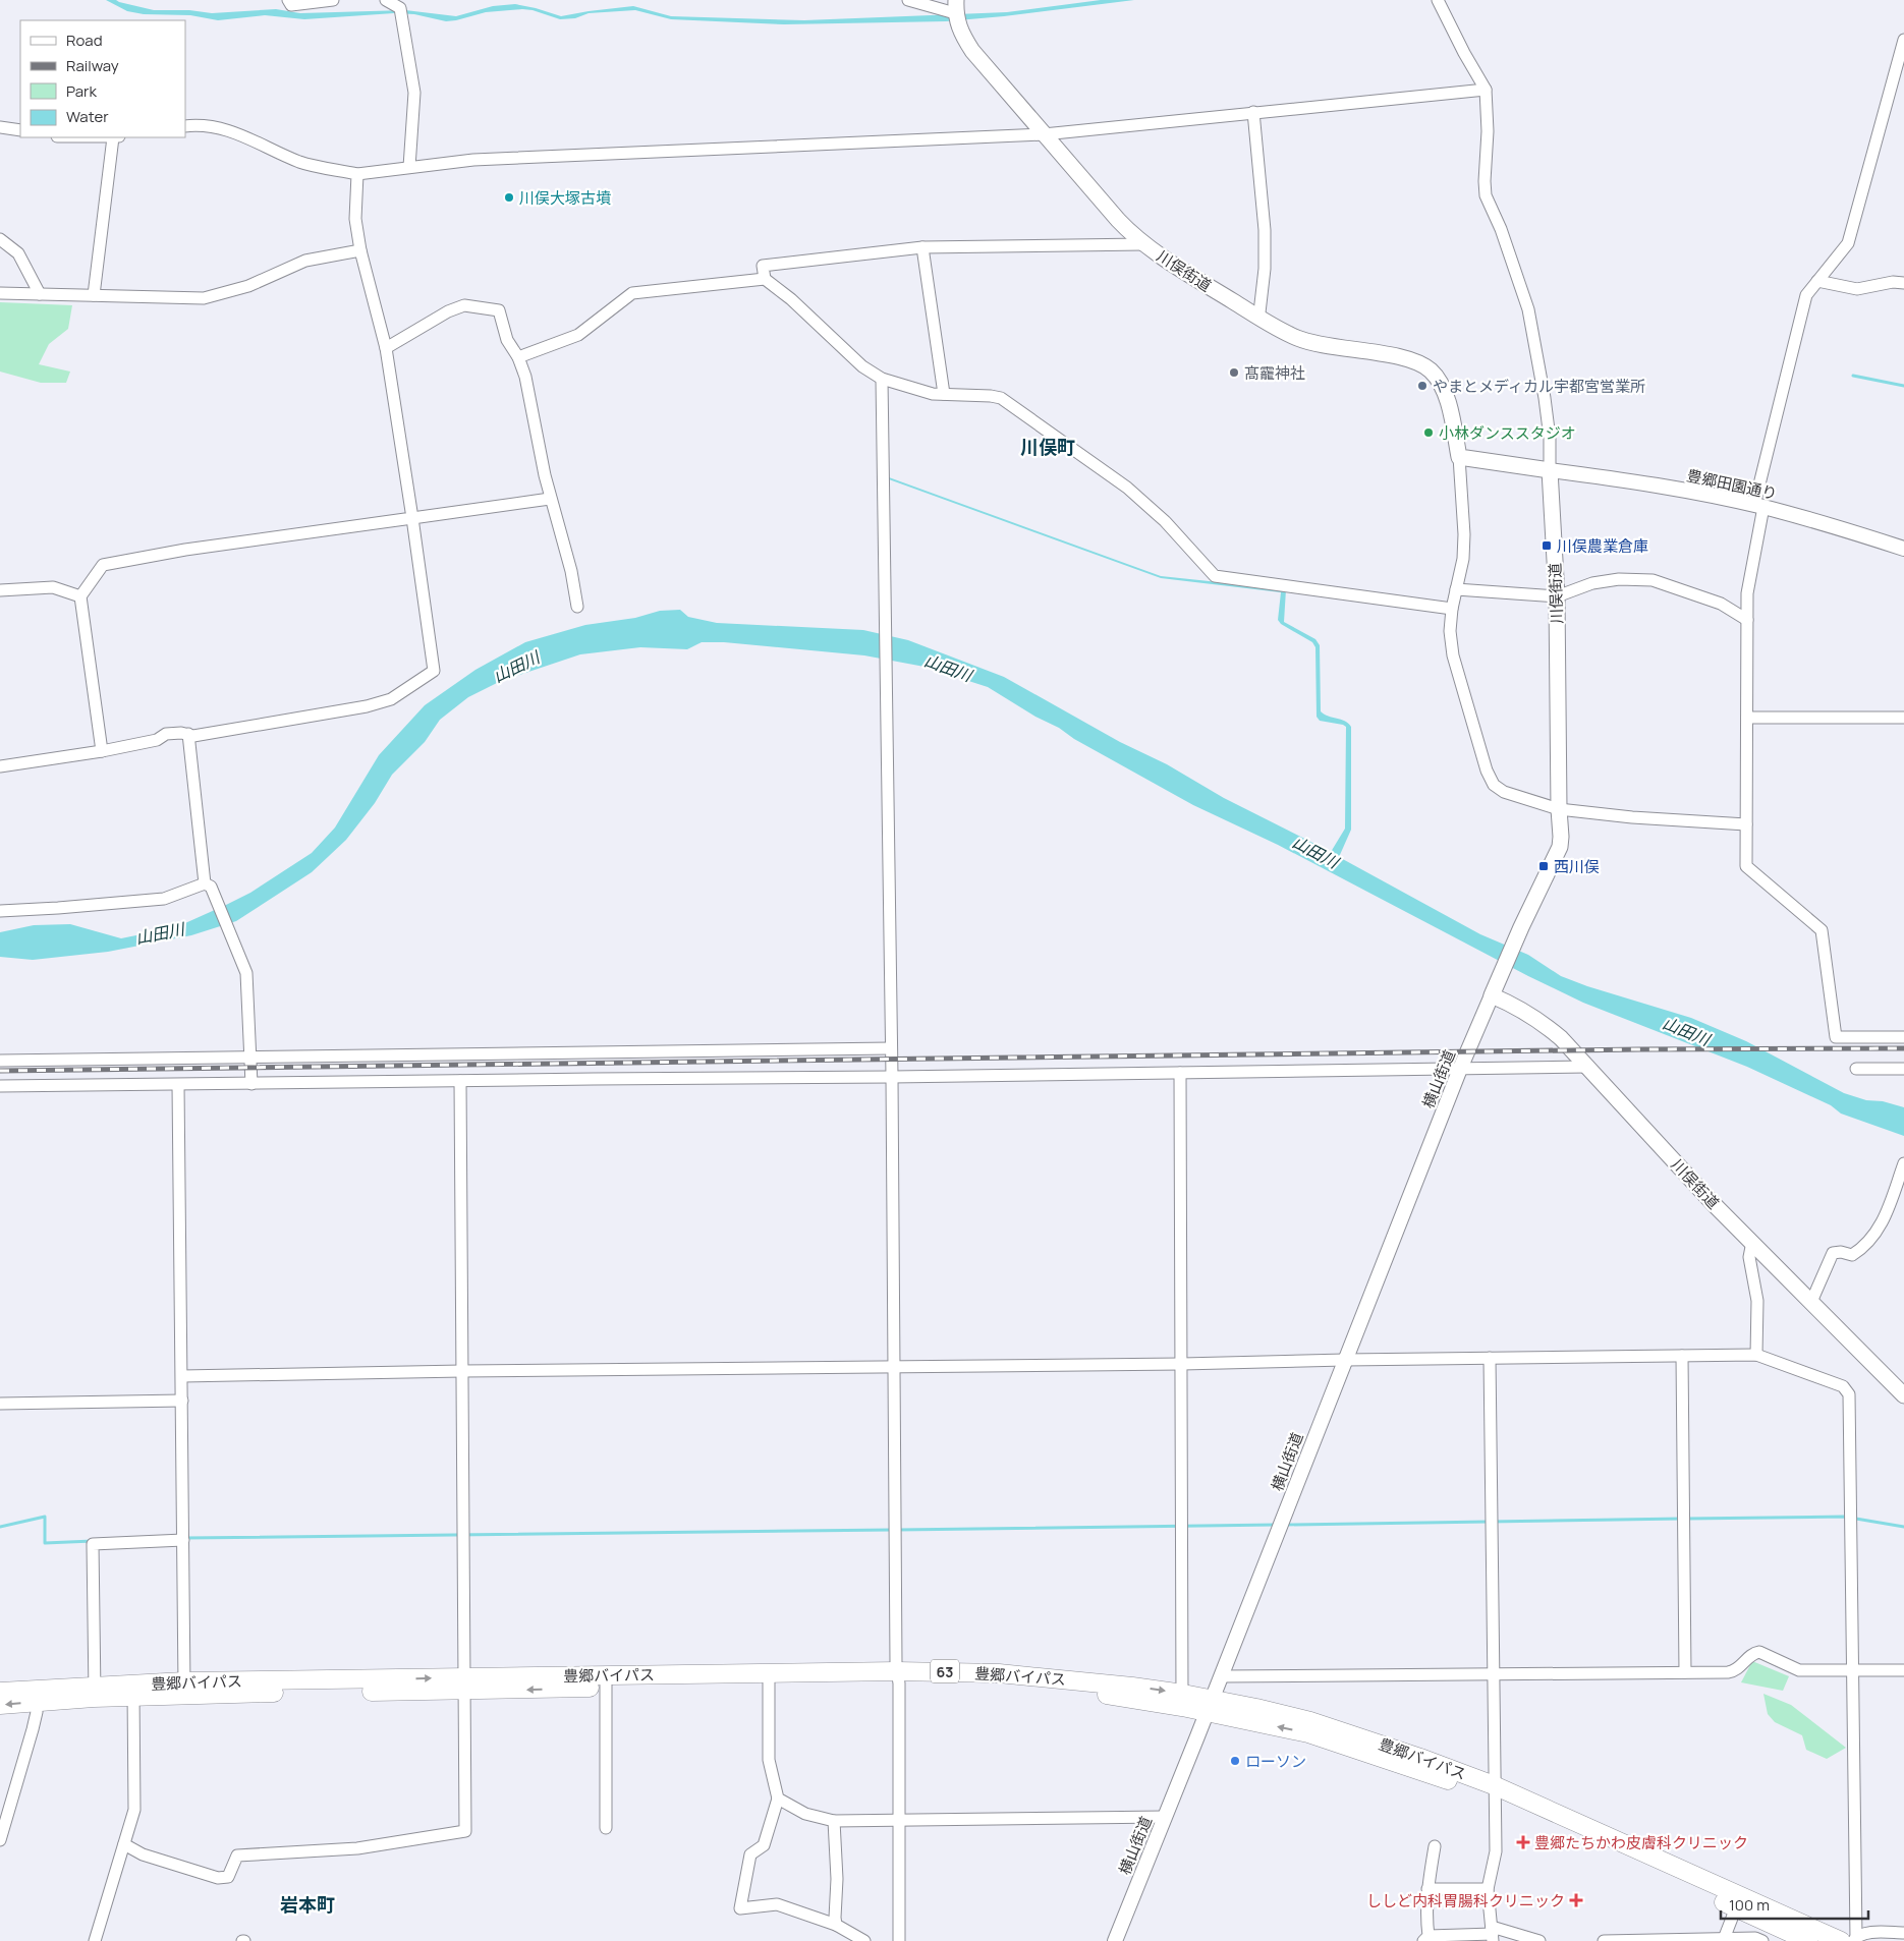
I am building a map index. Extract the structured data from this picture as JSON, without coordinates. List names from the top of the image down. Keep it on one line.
{"streets":{"main road":["川俣街道","63","豊郷バイパス"],"street":["豊郷田園通り","横山街道"]},"crossings":[["川俣街道","豊郷田園通り"],["川俣街道","横山街道"],["横山街道","豊郷バイパス"]],"districts":["川俣町","岩本町"],"water":["山田川"],"places":{"other":["川俣大塚古墳","髙靇神社","やまとメディカル宇都宮営業所","小林ダンススタジオ","ローソン"],"transit":["川俣農業倉庫","西川俣"],"health":["豊郷たちかわ皮膚科クリニック","ししど内科胃腸科クリニック"]},"legend":["Road","Railway","Park","Water"],"scale_bar":"100 m"}
